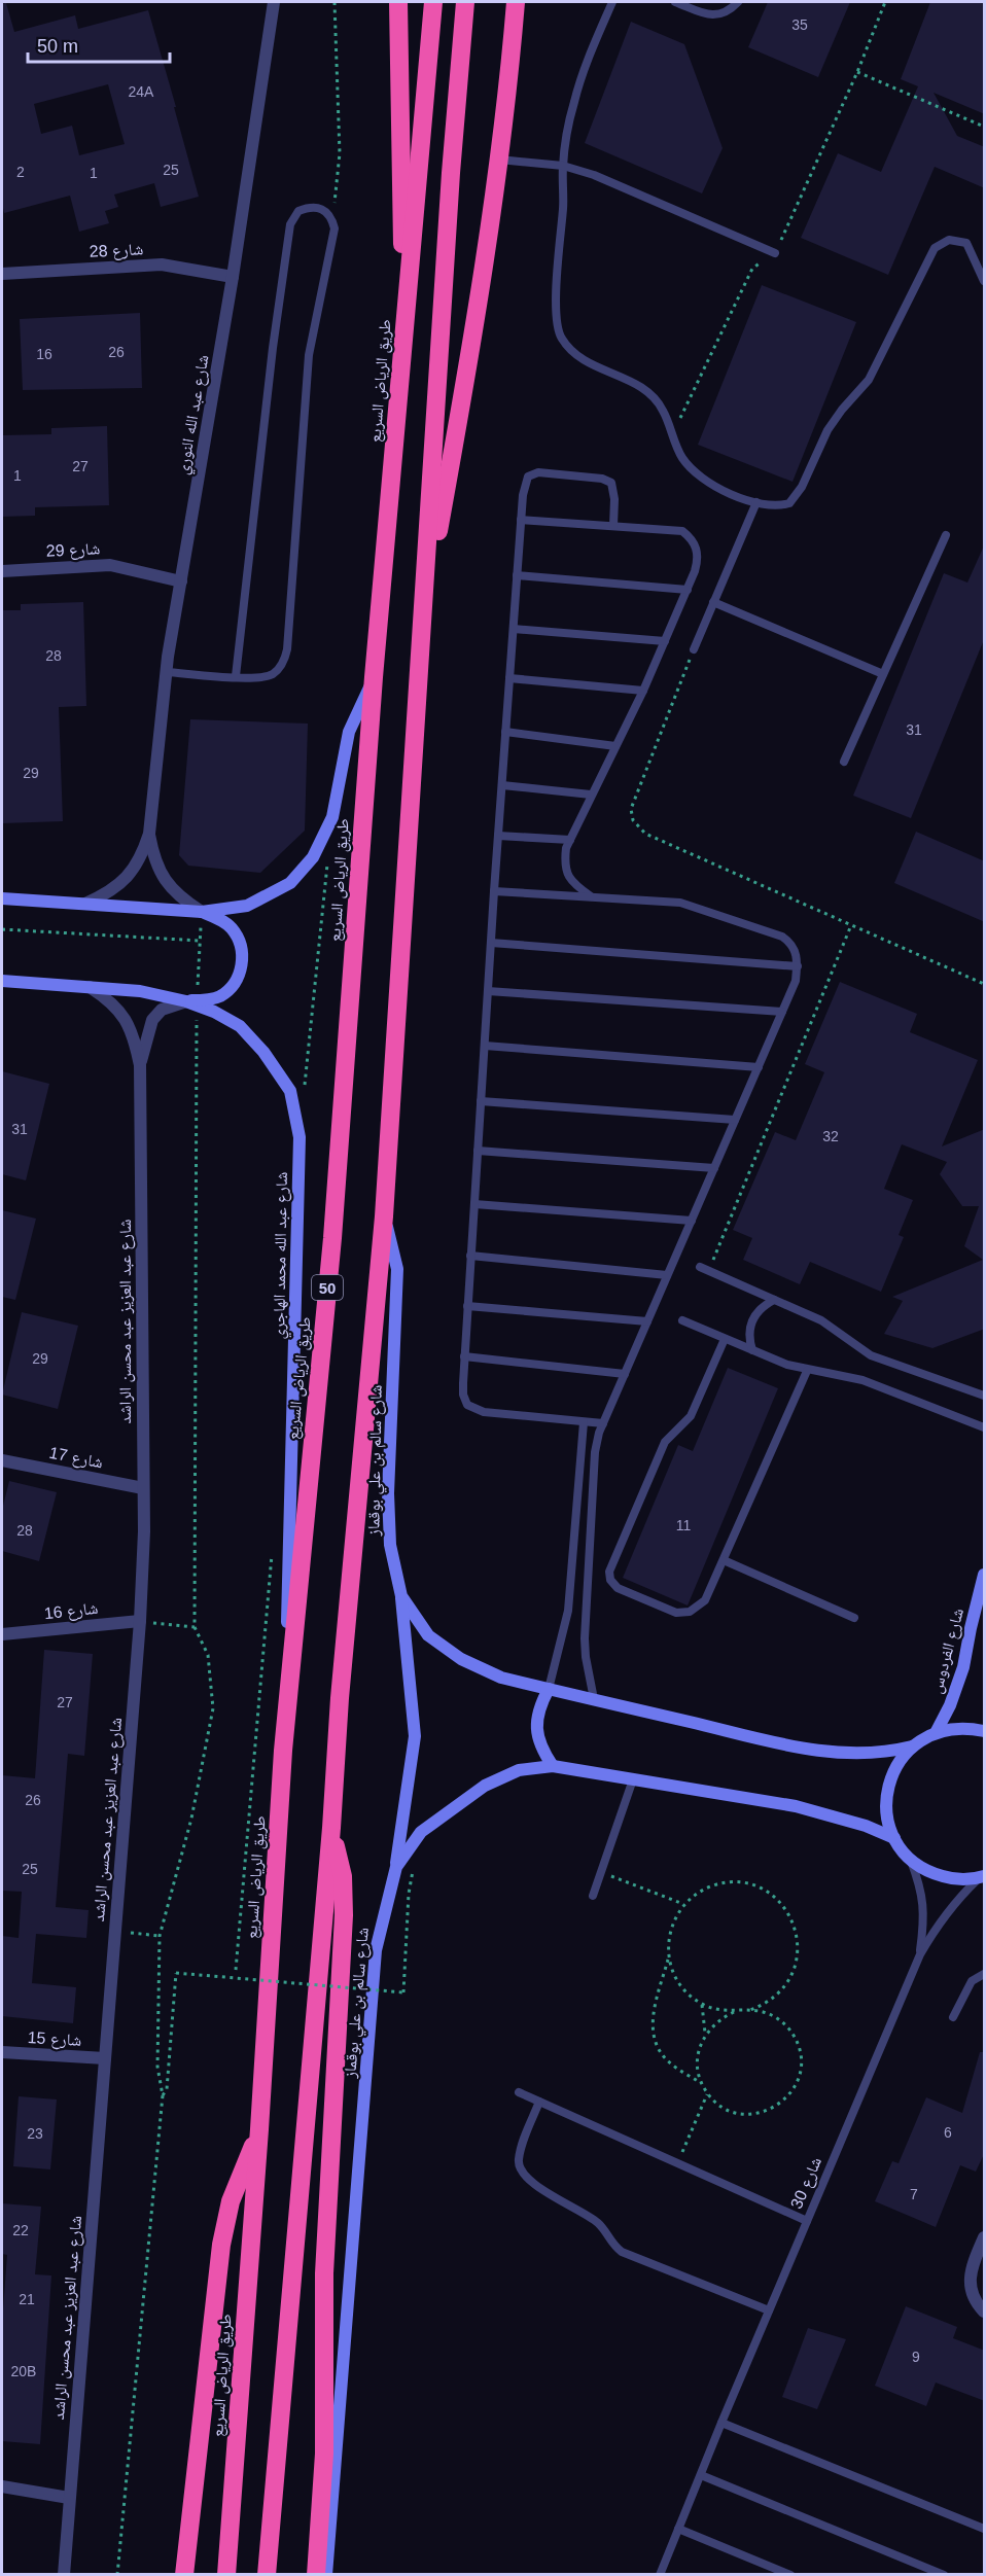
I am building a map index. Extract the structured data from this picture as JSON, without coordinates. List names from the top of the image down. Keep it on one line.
{"streets":{"highway":["طريق الرياض السريع","50"],"main road":["شارع عبد الله محمد الهاجري","شارع سالم بن علي بوقماز","شارع الفردوس"],"street":["شارع 28","شارع عبد الله النوري","شارع 29","شارع عبد العزيز عبد محسن الراشد","شارع 17","شارع 16","شارع 15"],"lane":["شارع 30"]},"crossings":[["شارع 28","شارع عبد الله النوري"],["طريق الرياض السريع","شارع عبد الله محمد الهاجري"],["شارع عبد الله النوري","شارع 29"],["شارع عبد الله محمد الهاجري","شارع عبد العزيز عبد محسن الراشد"],["شارع عبد العزيز عبد محسن الراشد","شارع 17"],["شارع عبد العزيز عبد محسن الراشد","شارع 16"],["شارع عبد العزيز عبد محسن الراشد","شارع 15"]],"house_numbers":["35","24A","25","2","1","26","16","27","1","28","31","29","31","32","29","11","28","27","26","25","6","23","7","22","21","9","20B"],"scale_bar":"50 m"}
